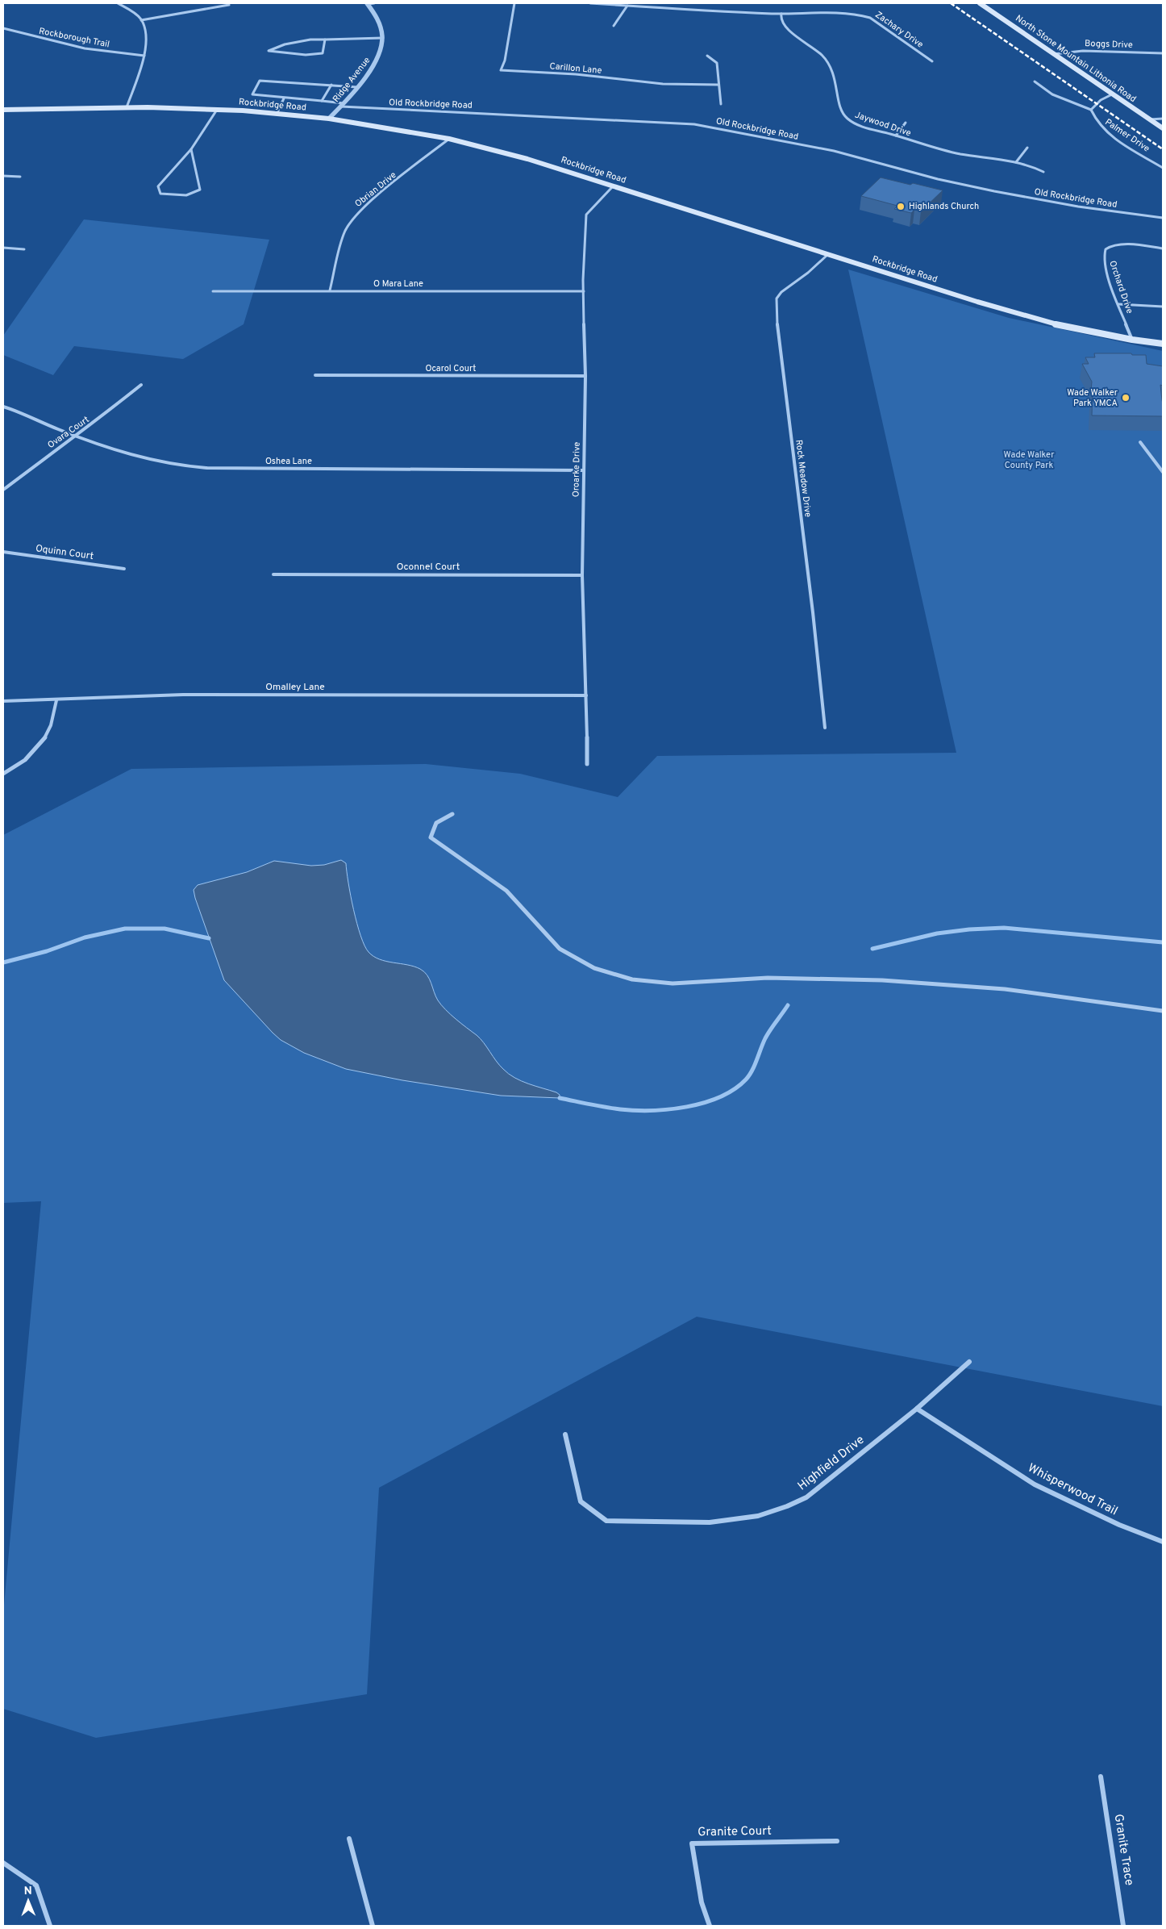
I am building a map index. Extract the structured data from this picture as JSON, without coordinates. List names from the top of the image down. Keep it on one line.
{"streets":{"main road":["North Stone Mountain Lithonia Road","Rockbridge Road"],"street":["Zachary Drive","Rockborough Trail","Boggs Drive","Carillon Lane","Ridge Avenue","Old Rockbridge Road","Jaywood Drive","Palmer Drive","Obrian Drive","O Mara Lane","Orchard Drive","Ocarol Court","Ovara Court","Oshea Lane","Oroarke Drive","Rock Meadow Drive","Oquinn Court","Oconnel Court","Omalley Lane","Highfield Drive","Whisperwood Trail","Granite Court","Granite Trace"]},"crossings":[["Zachary Drive","Jaywood Drive"],["Boggs Drive","North Stone Mountain Lithonia Road"],["Ridge Avenue","Old Rockbridge Road"],["Ridge Avenue","Rockbridge Road"],["Rockbridge Road","Obrian Drive"],["Rockbridge Road","Orchard Drive"],["Rockbridge Road","Oroarke Drive"],["Rockbridge Road","Rock Meadow Drive"],["Obrian Drive","O Mara Lane"],["O Mara Lane","Oroarke Drive"],["Ocarol Court","Oroarke Drive"],["Ovara Court","Oshea Lane"],["Oshea Lane","Oroarke Drive"],["Oroarke Drive","Oconnel Court"],["Oroarke Drive","Omalley Lane"],["Highfield Drive","Whisperwood Trail"]],"parks":["Wade Walker County Park"],"places":["Highlands Church","Wade Walker Park YMCA"],"north":"top"}
